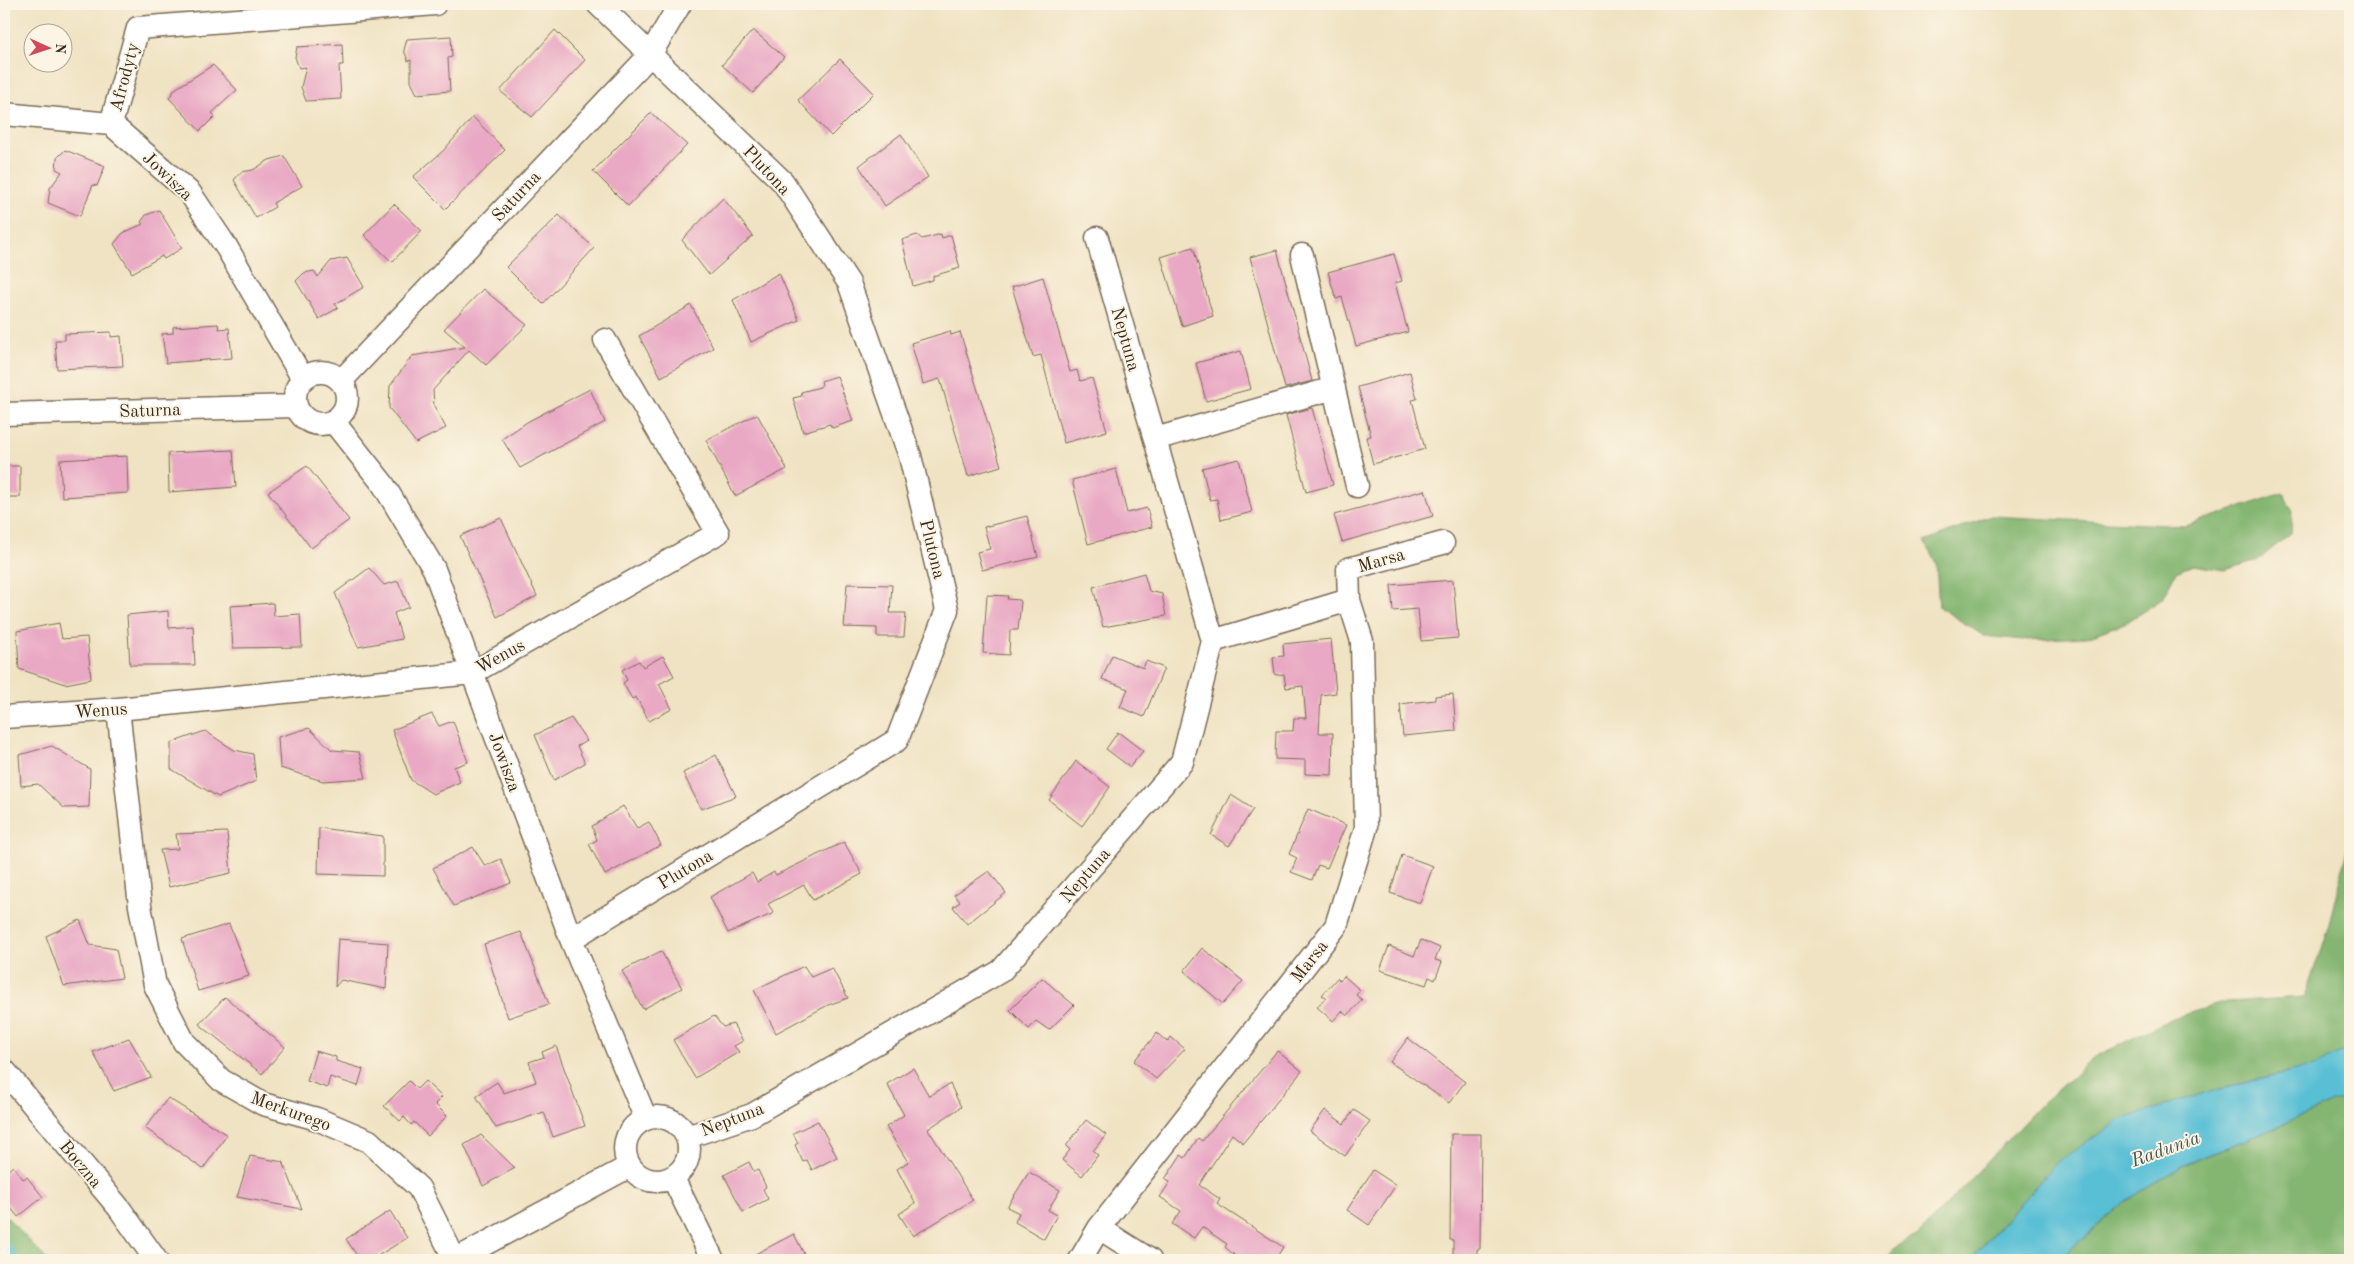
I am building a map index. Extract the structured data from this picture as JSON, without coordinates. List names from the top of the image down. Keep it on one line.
{"streets":{"street":["Afrodyty","Plutona","Jowisza","Saturna","Neptuna","Marsa","Wenus","Merkurego","Boczna"]},"crossings":[["Afrodyty","Jowisza"],["Plutona","Jowisza"],["Plutona","Saturna"],["Jowisza","Saturna"],["Jowisza","Neptuna"],["Jowisza","Wenus"],["Neptuna","Marsa"],["Wenus","Merkurego"]],"water":["Radunia"],"north":"right"}
